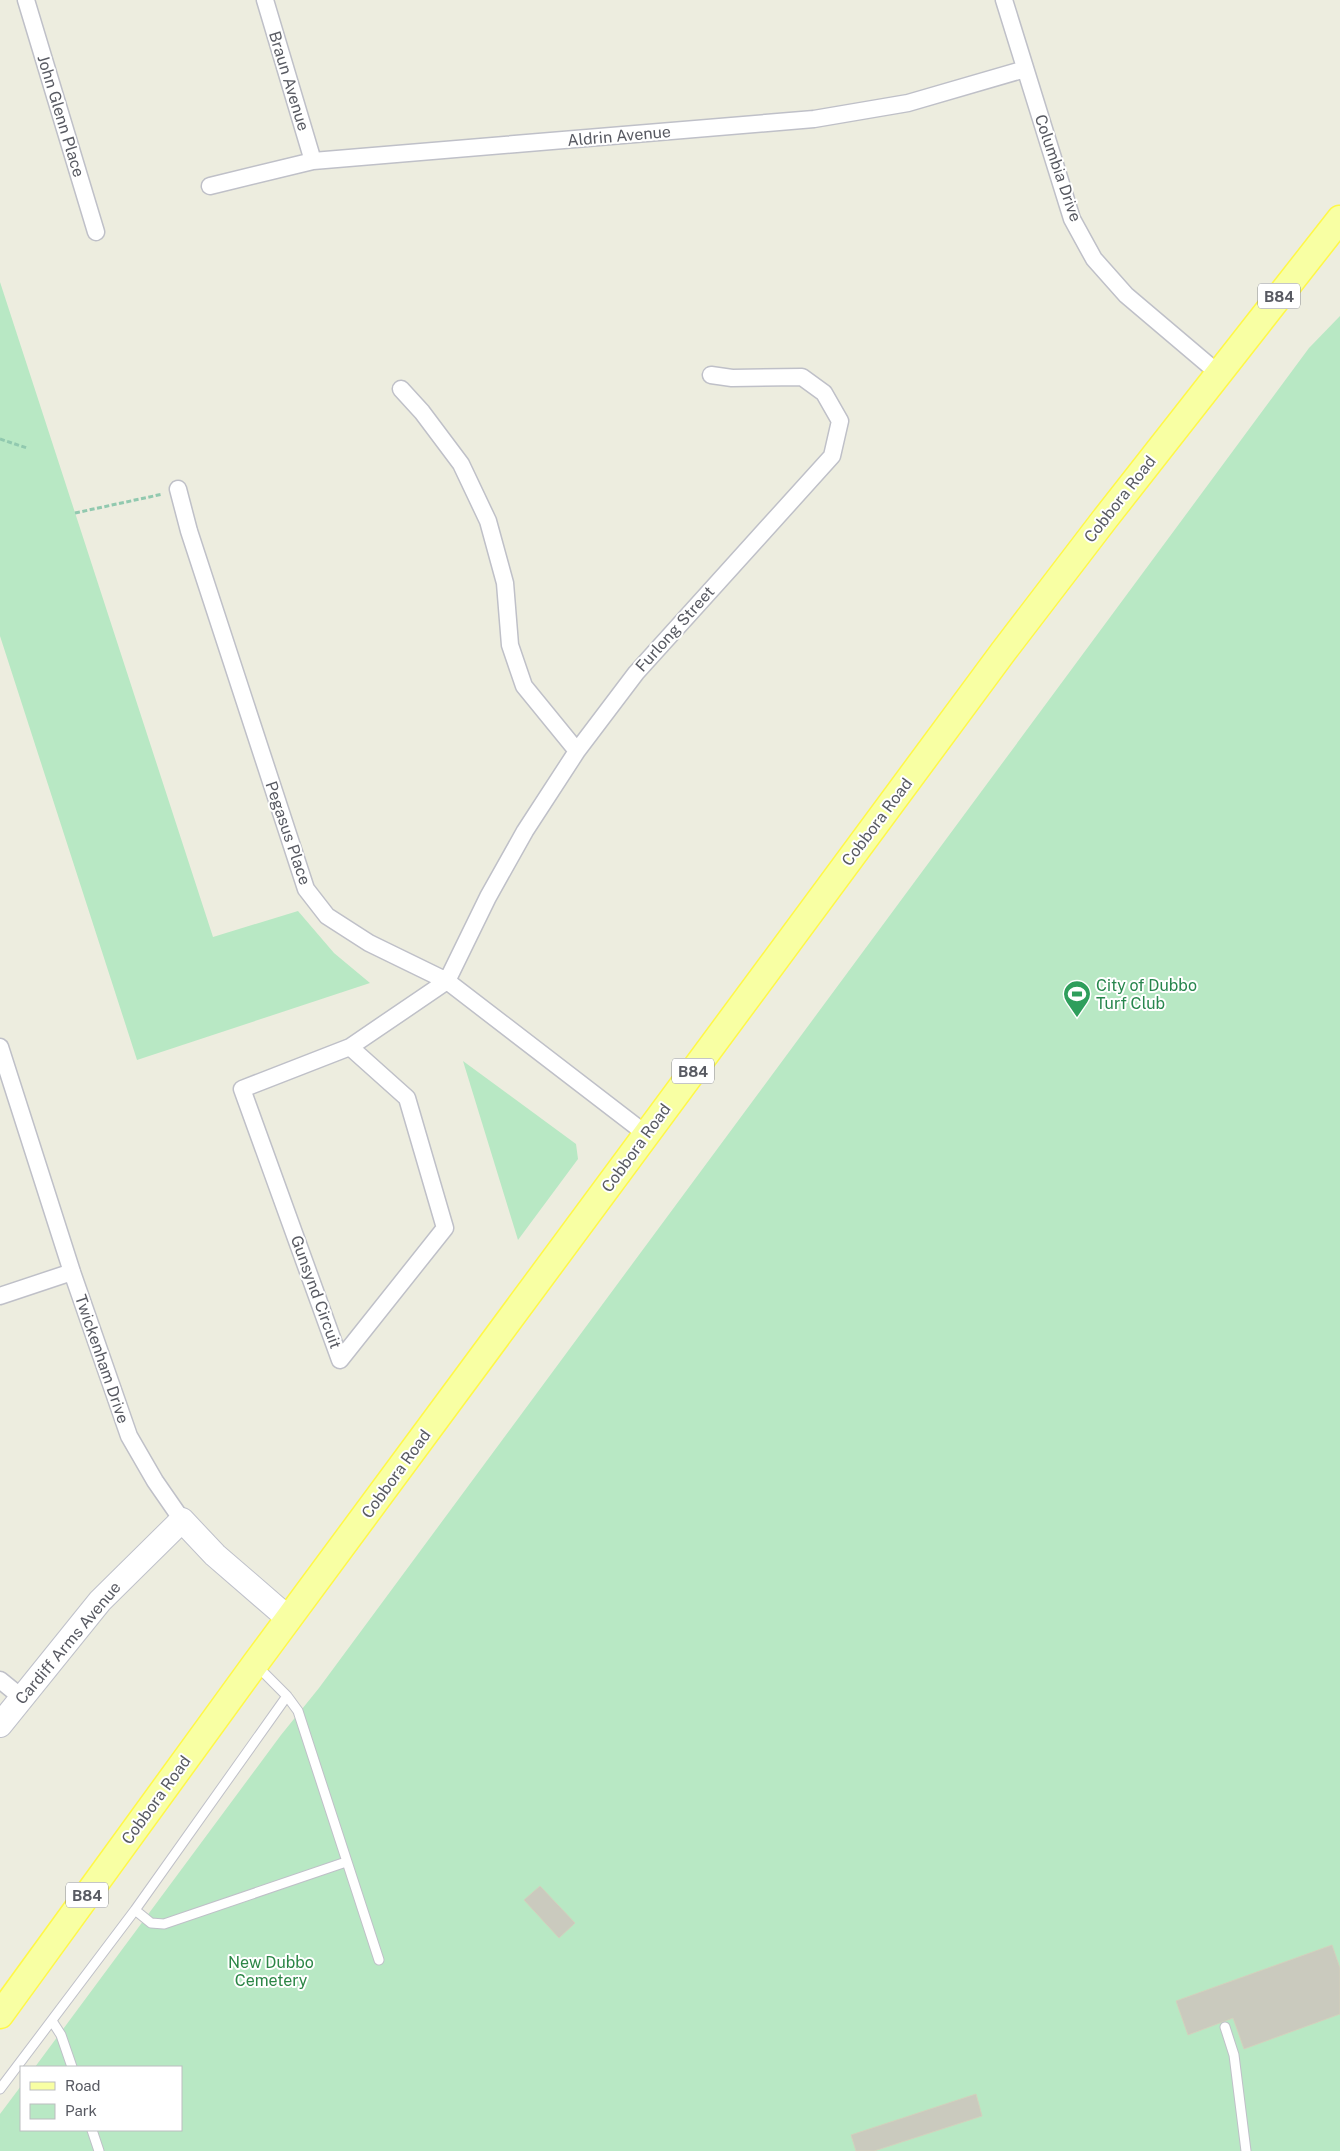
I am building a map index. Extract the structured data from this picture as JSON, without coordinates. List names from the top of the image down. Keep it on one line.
{"streets":{"main road":["B84","Cobbora Road"],"street":["Braun Avenue","John Glenn Place","Aldrin Avenue","Columbia Drive","Furlong Street","Pegasus Place","Gunsynd Circuit","Twickenham Drive","Cardiff Arms Avenue"]},"crossings":[["Braun Avenue","Aldrin Avenue"],["Aldrin Avenue","Columbia Drive"],["Columbia Drive","Cobbora Road"],["Cobbora Road","Pegasus Place"],["Cobbora Road","Twickenham Drive"],["Furlong Street","Pegasus Place"],["Furlong Street","Gunsynd Circuit"],["Pegasus Place","Gunsynd Circuit"],["Twickenham Drive","Cardiff Arms Avenue"]],"parks":["New Dubbo Cemetery"],"places":{"sports":["City of Dubbo Turf Club"]},"legend":["Road","Park"]}
